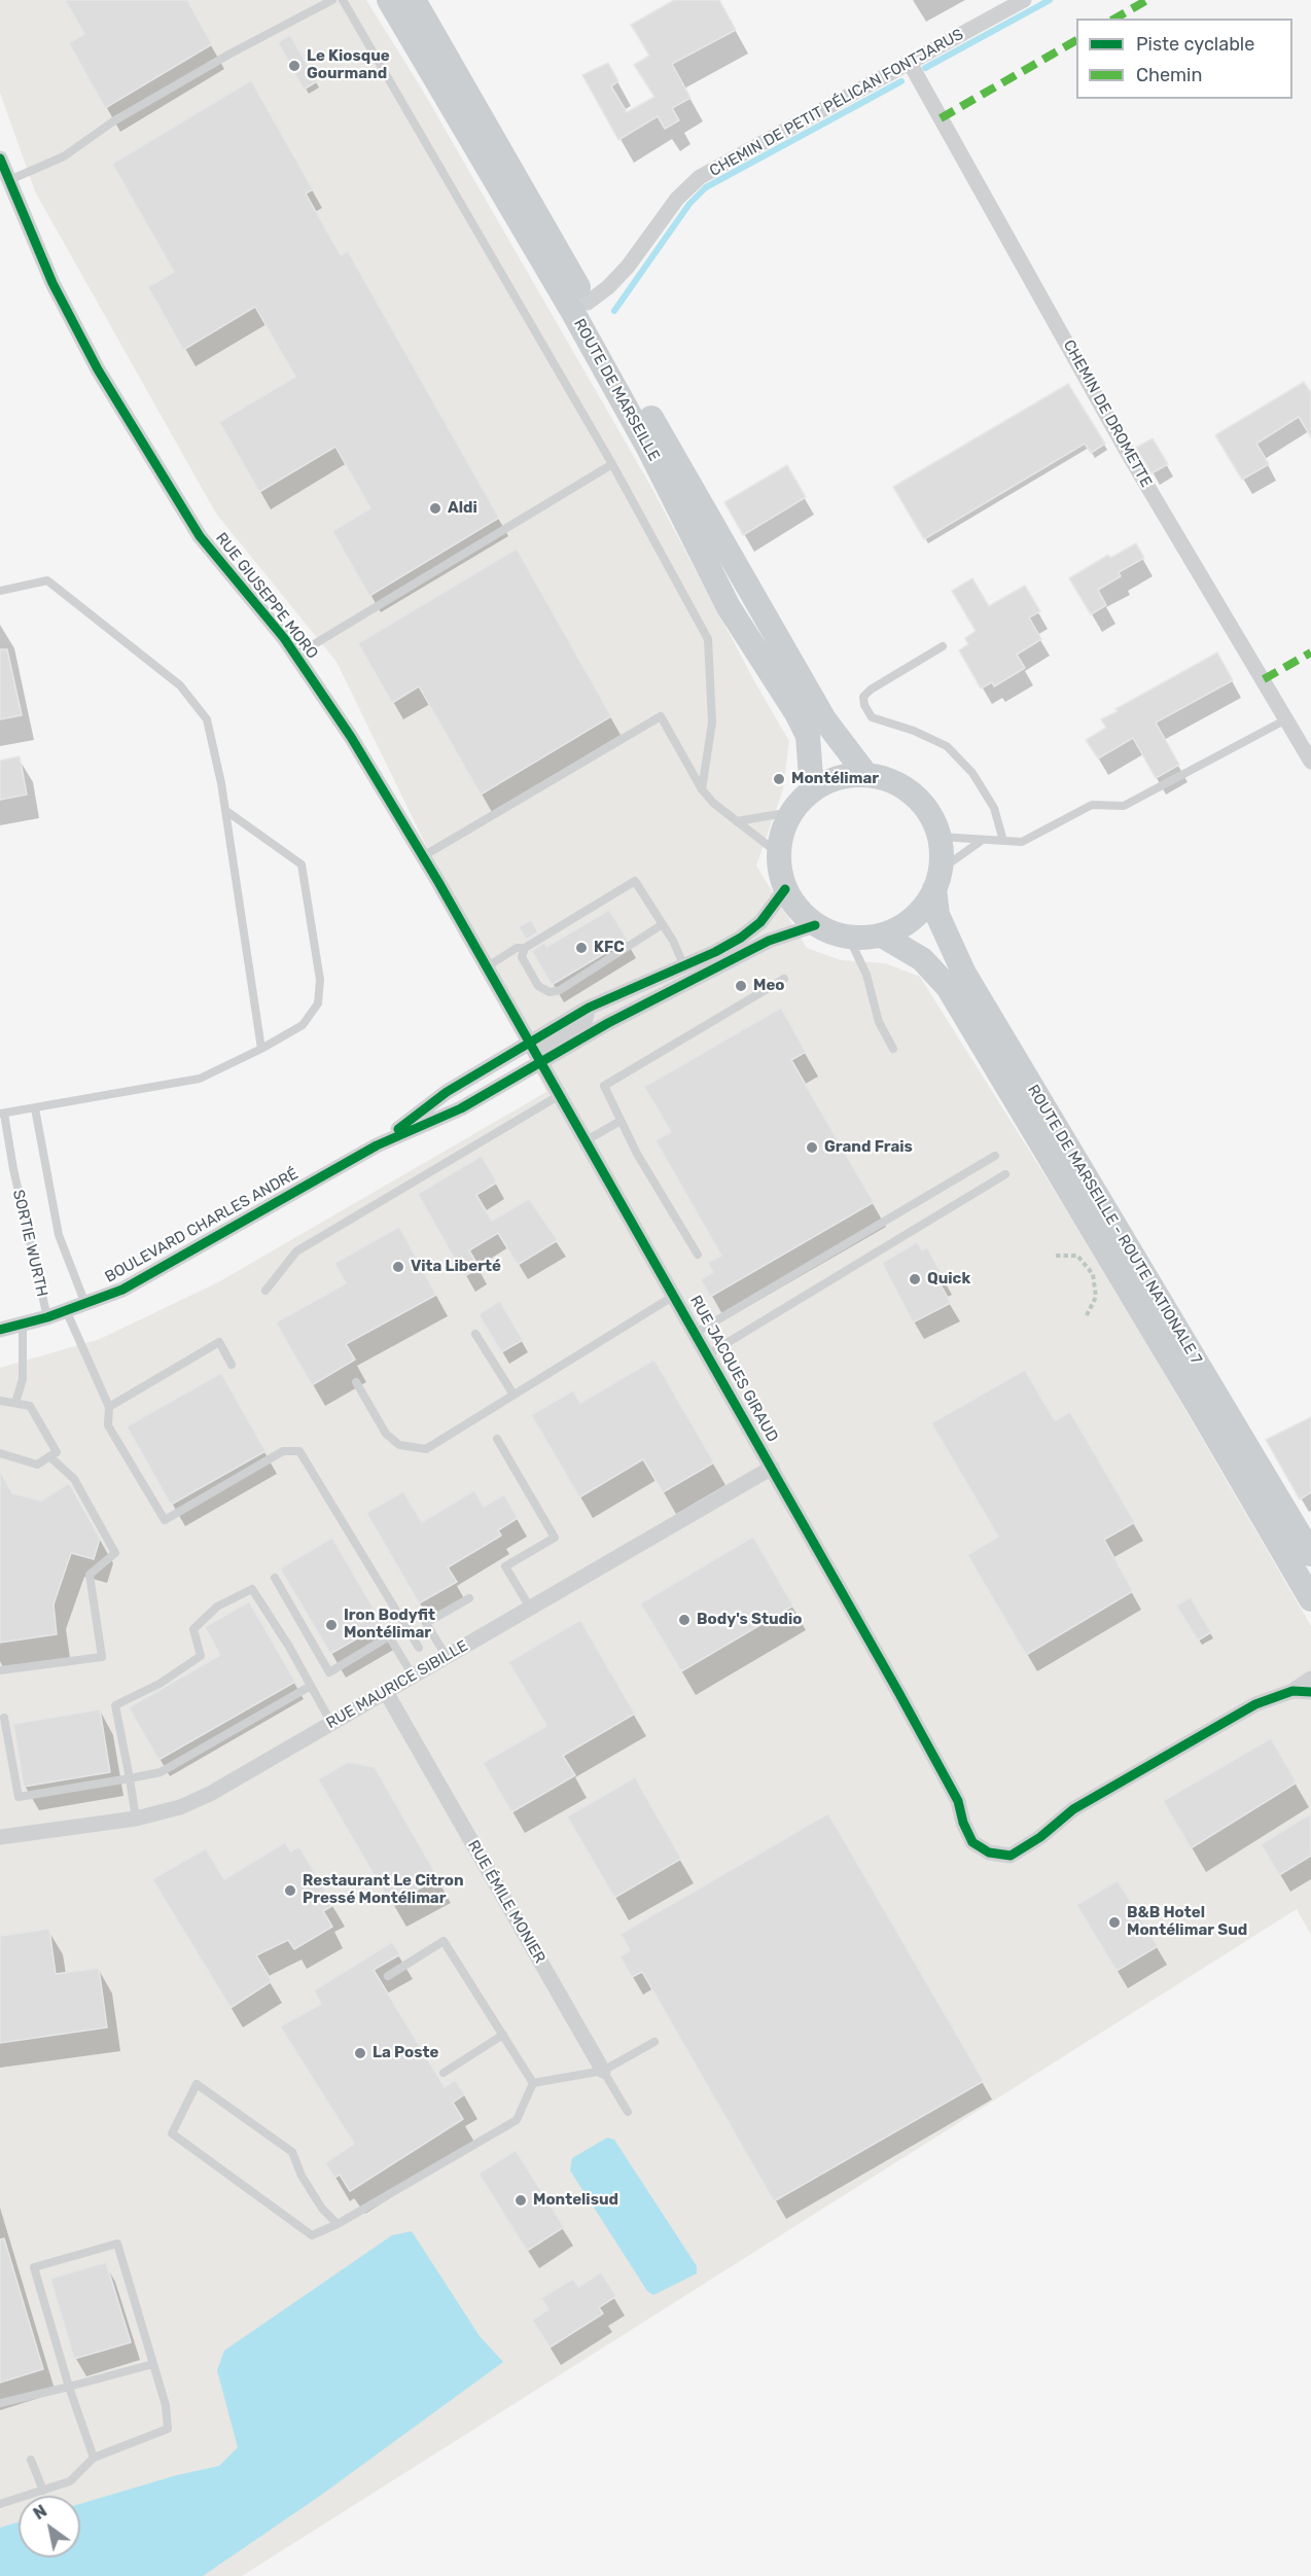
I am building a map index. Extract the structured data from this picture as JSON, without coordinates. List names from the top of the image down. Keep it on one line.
{"streets":{"main road":["ROUTE DE MARSEILLE","ROUTE DE MARSEILLE - ROUTE NATIONALE 7"],"street":["CHEMIN DE PETIT PÉLICAN FONTJARUS","CHEMIN DE DROMETTE","RUE GIUSEPPE MORO","BOULEVARD CHARLES ANDRÉ","RUE JACQUES GIRAUD","RUE MAURICE SIBILLE","RUE ÉMILE MONIER"],"lane":["SORTIE WURTH"]},"crossings":[["CHEMIN DE PETIT PÉLICAN FONTJARUS","ROUTE DE MARSEILLE"],["CHEMIN DE PETIT PÉLICAN FONTJARUS","CHEMIN DE DROMETTE"],["ROUTE DE MARSEILLE","ROUTE DE MARSEILLE - ROUTE NATIONALE 7"],["ROUTE DE MARSEILLE","BOULEVARD CHARLES ANDRÉ"],["RUE GIUSEPPE MORO","BOULEVARD CHARLES ANDRÉ"],["RUE GIUSEPPE MORO","RUE JACQUES GIRAUD"],["ROUTE DE MARSEILLE - ROUTE NATIONALE 7","BOULEVARD CHARLES ANDRÉ"],["BOULEVARD CHARLES ANDRÉ","SORTIE WURTH"],["BOULEVARD CHARLES ANDRÉ","RUE JACQUES GIRAUD"],["RUE JACQUES GIRAUD","RUE MAURICE SIBILLE"],["RUE MAURICE SIBILLE","RUE ÉMILE MONIER"]],"places":["Le Kiosque Gourmand","Aldi","Montélimar","KFC","Meo","Grand Frais","Vita Liberté","Quick","Body's Studio","Iron Bodyfit Montélimar","Restaurant Le Citron Pressé Montélimar","B&B Hotel Montélimar Sud","La Poste","Montelisud"],"legend":["Piste cyclable","Chemin"],"north":"top left"}
